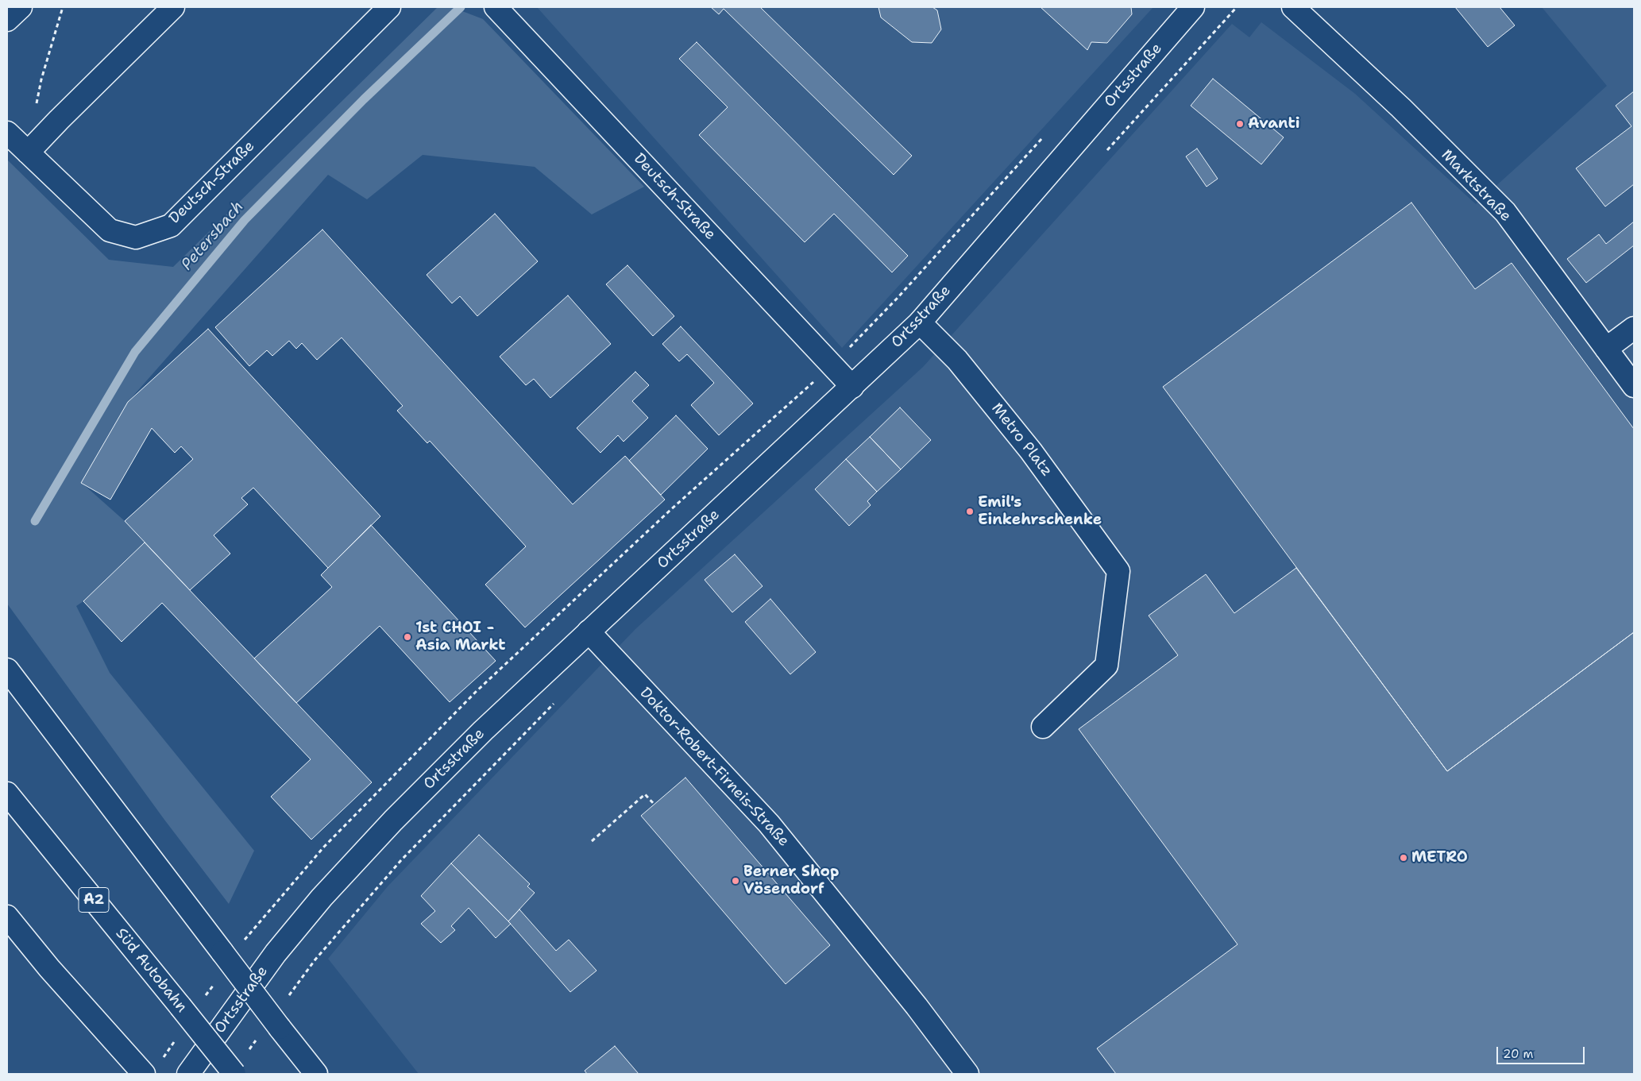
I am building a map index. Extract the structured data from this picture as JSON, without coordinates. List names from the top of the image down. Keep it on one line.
{"streets":{"main road":["Ortsstraße","Deutsch-Straße","Marktstraße","Metro Platz","Doktor-Robert-Firneis-Straße","A2","Süd Autobahn"]},"crossings":[["Ortsstraße","Deutsch-Straße"],["Ortsstraße","Metro Platz"],["Ortsstraße","Doktor-Robert-Firneis-Straße"]],"water":["Petersbach"],"places":["Avanti","Emil's Einkehrschenke","1st CHOI - Asia Markt","METRO","Berner Shop Vösendorf"],"scale_bar":"20 m"}
